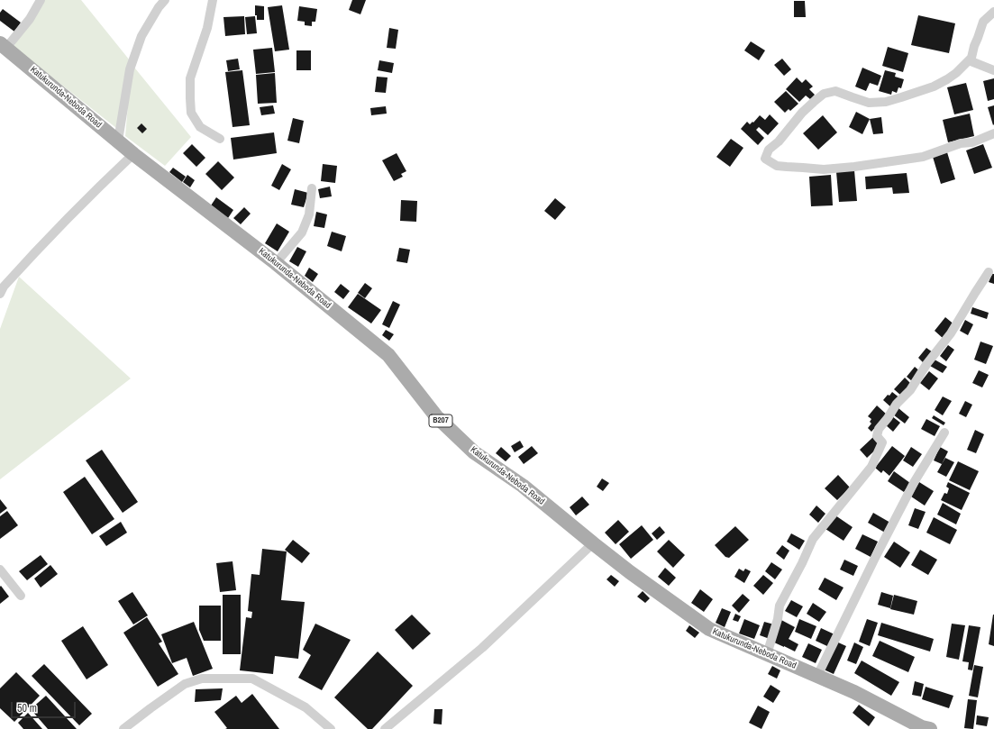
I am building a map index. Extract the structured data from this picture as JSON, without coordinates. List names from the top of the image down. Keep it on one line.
{"streets":{"main road":["Katukurunda-Neboda Road","B207"]},"scale_bar":"50 m"}
